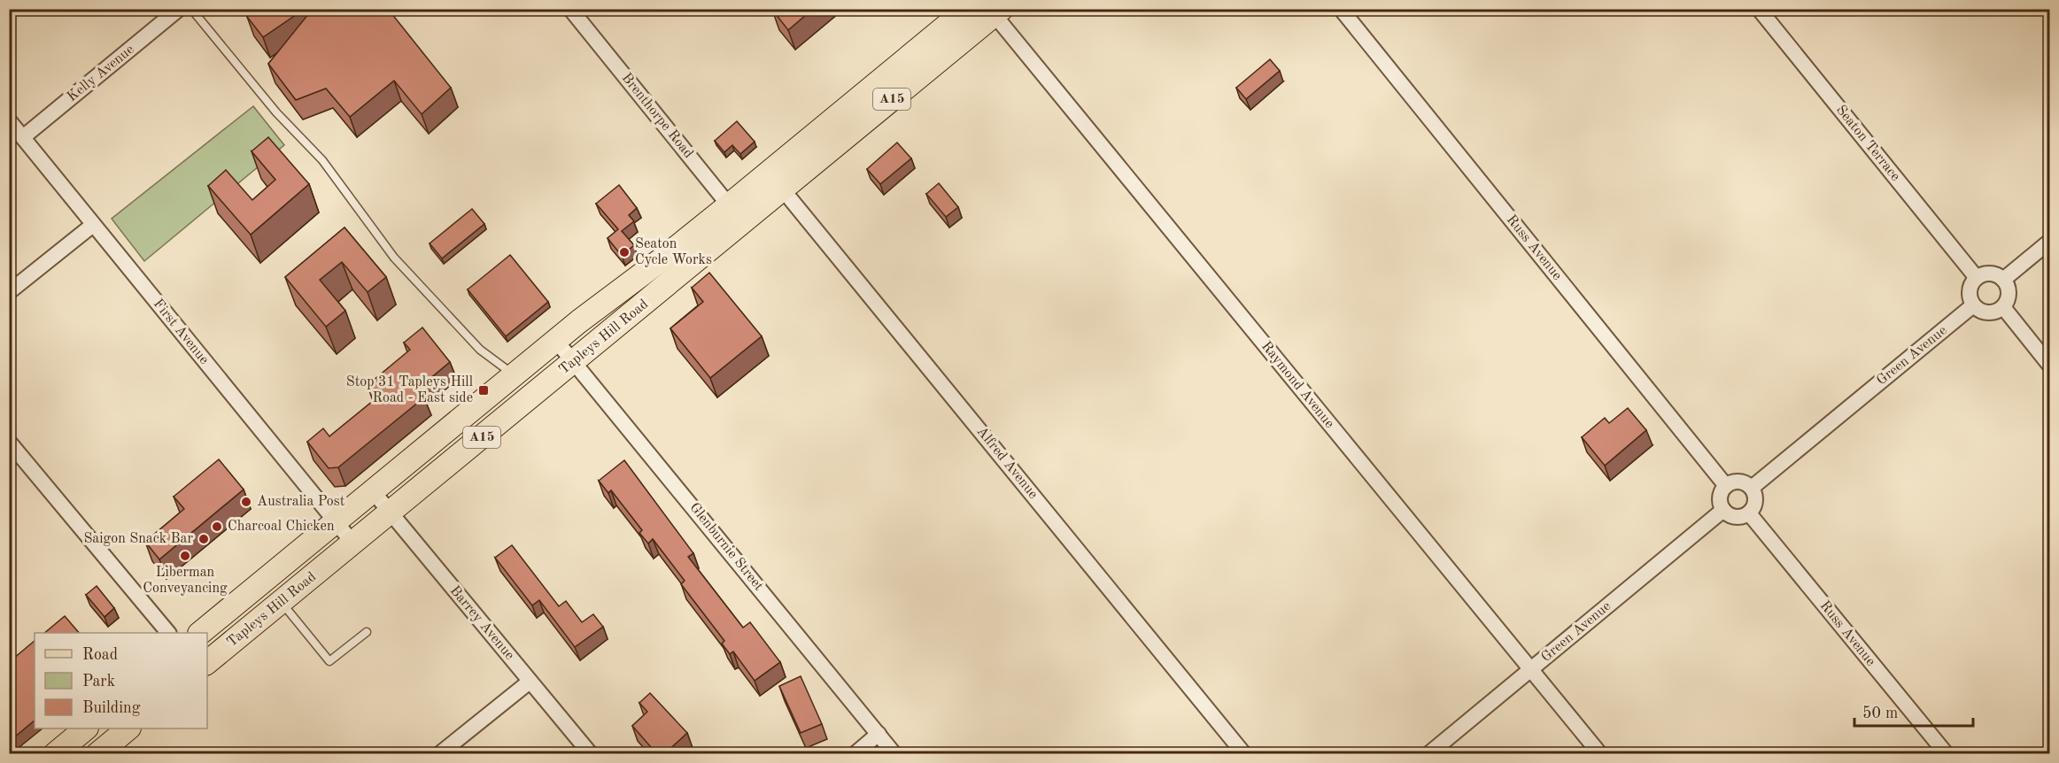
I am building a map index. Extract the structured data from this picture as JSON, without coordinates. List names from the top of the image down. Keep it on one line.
{"streets":{"main road":["A15","Tapleys Hill Road"],"street":["Kelly Avenue","Brenthorpe Road","Seaton Terrace","Russ Avenue","First Avenue","Green Avenue","Raymond Avenue","Alfred Avenue","Glenburnie Street","Barrey Avenue"]},"crossings":[["Kelly Avenue","First Avenue"],["Brenthorpe Road","Tapleys Hill Road"],["Seaton Terrace","Green Avenue"],["Russ Avenue","Green Avenue"],["First Avenue","Tapleys Hill Road"],["Tapleys Hill Road","Raymond Avenue"],["Tapleys Hill Road","Alfred Avenue"],["Tapleys Hill Road","Glenburnie Street"],["Tapleys Hill Road","Barrey Avenue"],["Green Avenue","Raymond Avenue"]],"places":{"other":["Seaton Cycle Works","Australia Post","Charcoal Chicken","Saigon Snack Bar","Liberman Conveyancing"],"transit":["Stop 31 Tapleys Hill Road - East side"]},"legend":["Road","Park","Building"],"scale_bar":"50 m"}
